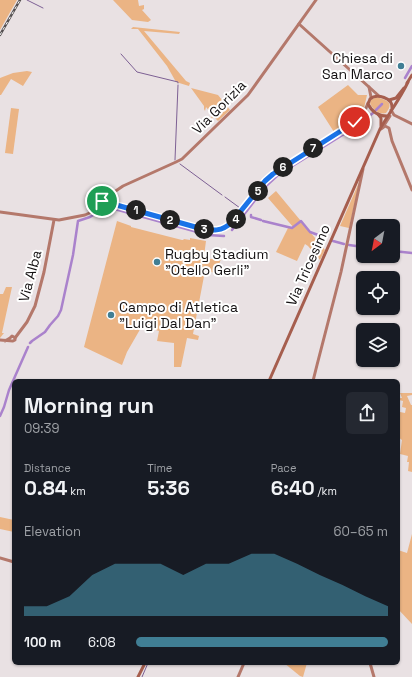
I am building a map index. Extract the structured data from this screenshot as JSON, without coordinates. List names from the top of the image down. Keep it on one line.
{"streets":{"main road":["Via Tricesimo"],"street":["Via Gorizia","Via Alba"]},"places":["Chiesa di San Marco","Rugby Stadium \"Otello Gerli\"","Campo di Atletica \"Luigi Dal Dan\""],"north":"bottom left","page":{"pins":["7","6","5","1","4","2","3"],"heading":["Morning run","09:39"],"stats":[["Distance","0.84 km"],["Time","5:36"],["Pace","6:40 /km"]],"chart":["Elevation","60–65 m"],"list":[{"name":"100 m","note":"6:08"}]}}
